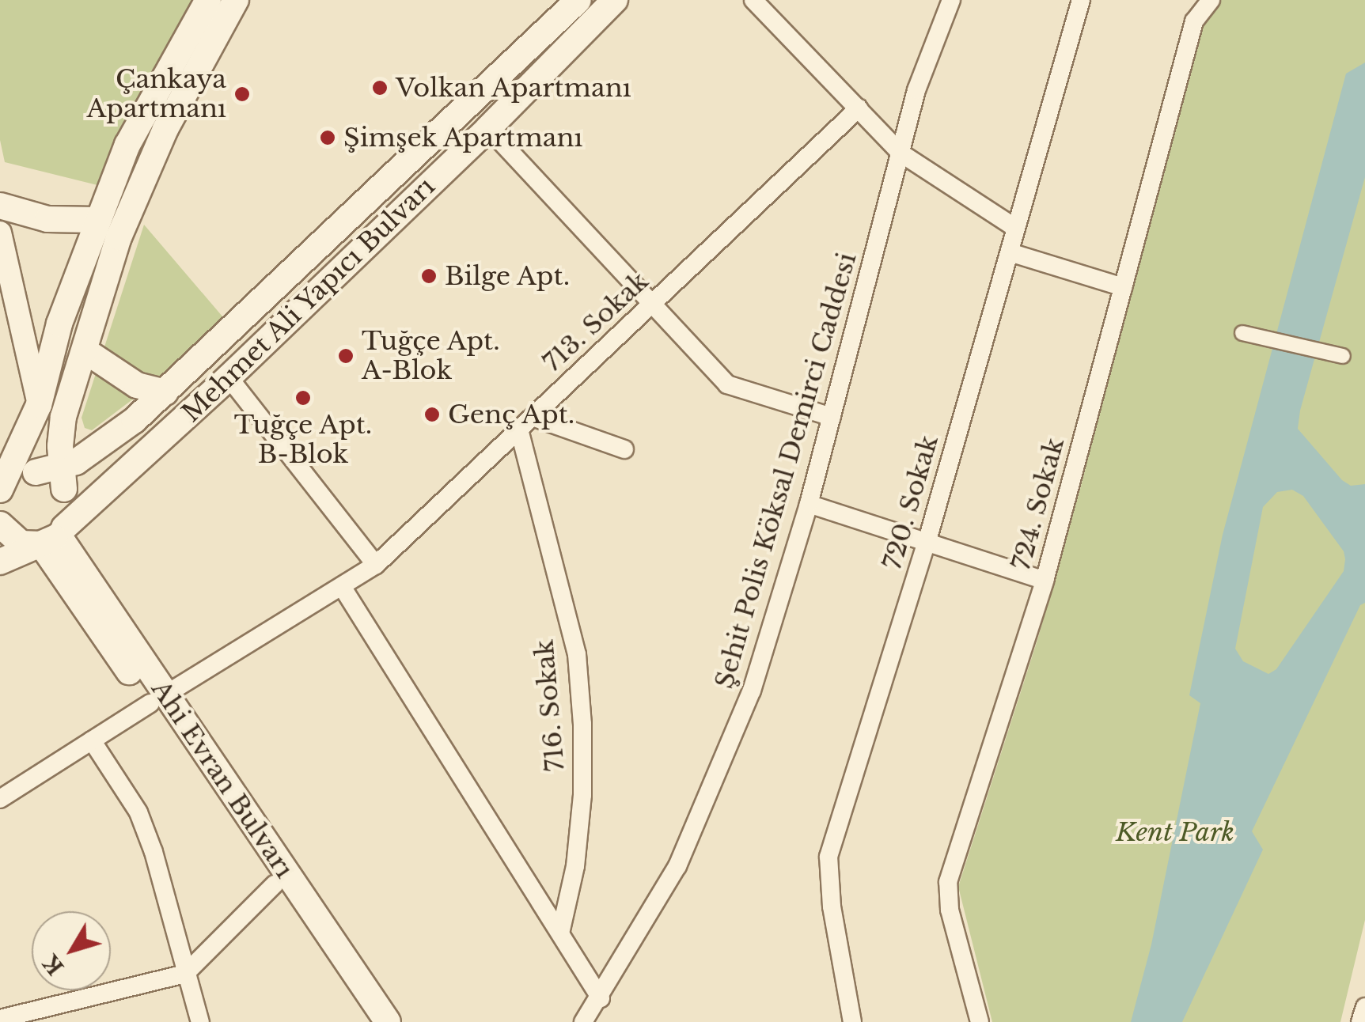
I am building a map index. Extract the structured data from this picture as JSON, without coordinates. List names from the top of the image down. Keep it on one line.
{"streets":{"main road":["Mehmet Ali Yapıcı Bulvarı","Ahi Evran Bulvarı"],"street":["713. Sokak","Şehit Polis Köksal Demirci Caddesi","720. Sokak","724. Sokak","716. Sokak"]},"crossings":[["Mehmet Ali Yapıcı Bulvarı","Ahi Evran Bulvarı"],["713. Sokak","716. Sokak"],["713. Sokak","Ahi Evran Bulvarı"]],"parks":["Kent Park"],"places":["Volkan Apartmanı","Çankaya Apartmanı","Şimşek Apartmanı","Bilge Apt.","Tuğçe Apt. A-Blok","Tuğçe Apt. B-Blok","Genç Apt."],"north":"bottom left"}
